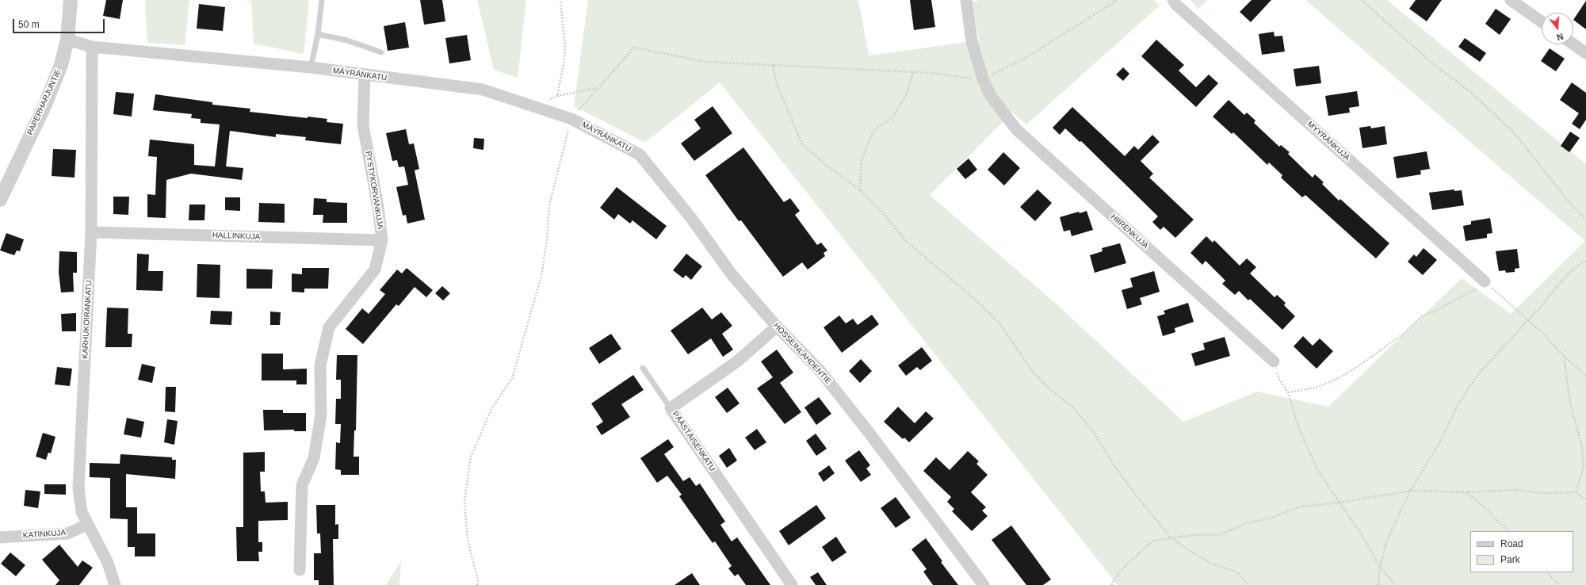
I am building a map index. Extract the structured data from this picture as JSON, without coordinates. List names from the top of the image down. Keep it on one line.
{"streets":{"street":["MÄYRÄNKATU","PAPERHARJUNTIE","MYYRÄNKUJA","PYSTYKORVANKUJA","HIIRENKUJA","HALLINKUJA","KARHUKOIRANKATU","HOSSEINLAHDENTIE","PÄÄSTÄISENKATU","KATINKUJA"]},"crossings":[["MÄYRÄNKATU","PAPERHARJUNTIE"],["MÄYRÄNKATU","PYSTYKORVANKUJA"],["MÄYRÄNKATU","KARHUKOIRANKATU"],["MÄYRÄNKATU","HOSSEINLAHDENTIE"],["PYSTYKORVANKUJA","HALLINKUJA"],["HALLINKUJA","KARHUKOIRANKATU"],["KARHUKOIRANKATU","KATINKUJA"],["HOSSEINLAHDENTIE","PÄÄSTÄISENKATU"]],"legend":["Road","Park"],"scale_bar":"50 m","north":"bottom"}
